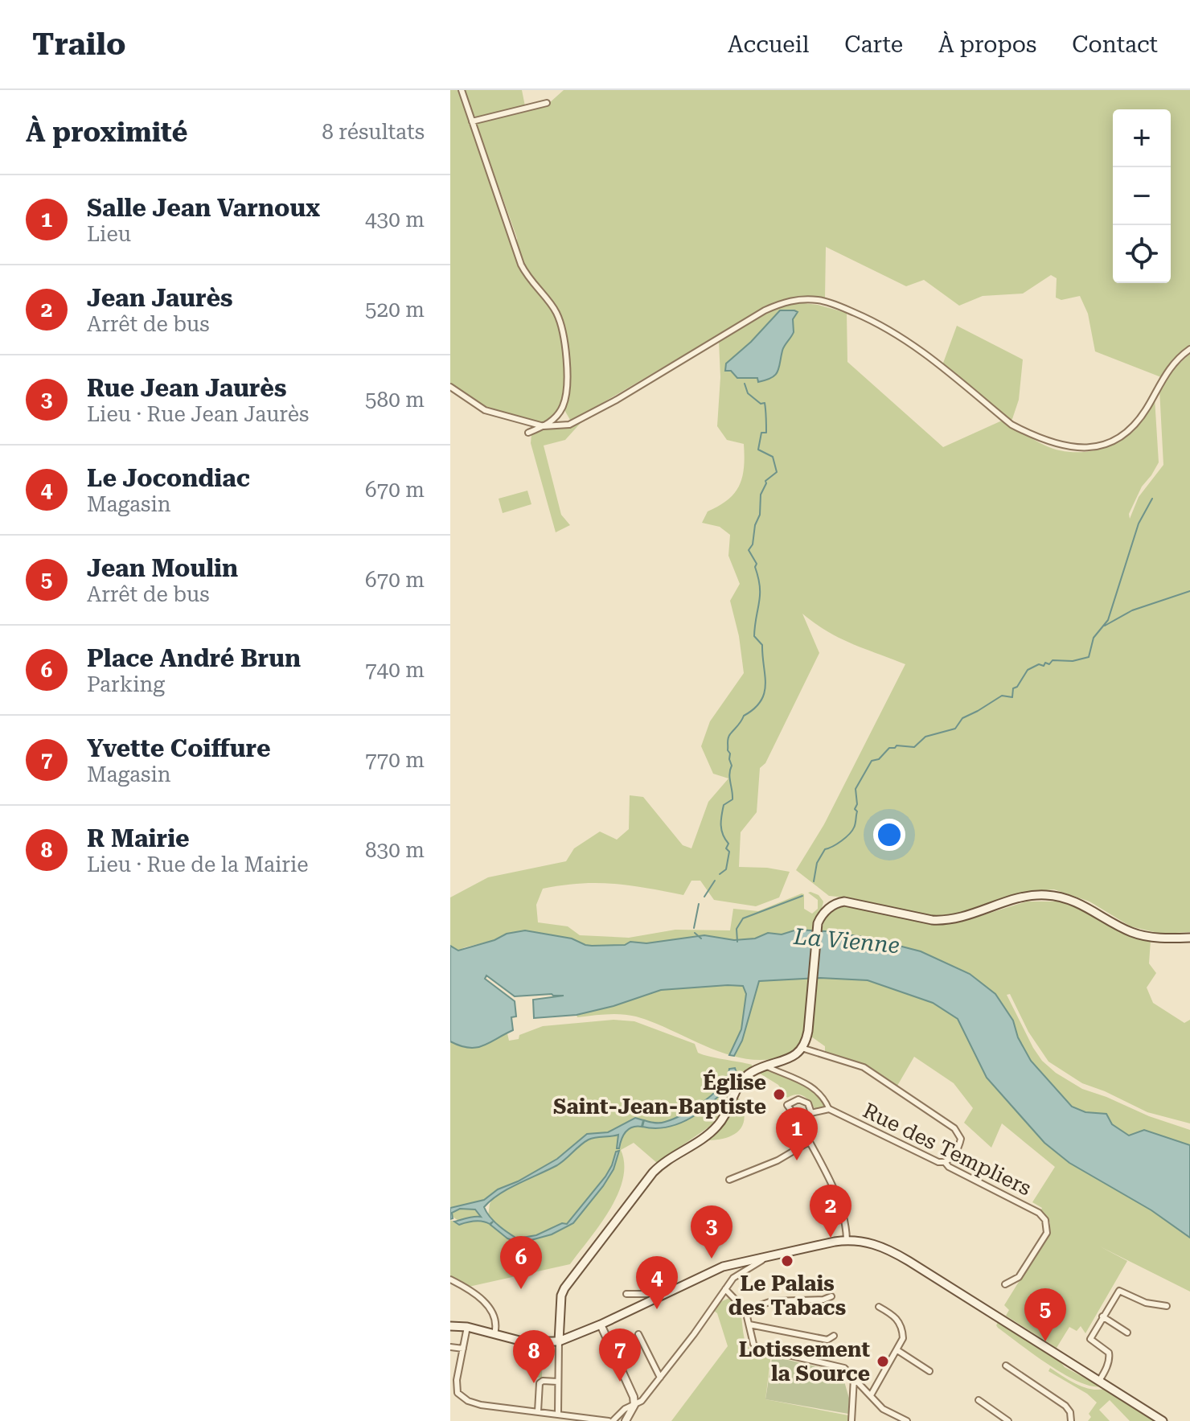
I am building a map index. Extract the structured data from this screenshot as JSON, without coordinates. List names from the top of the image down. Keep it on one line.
{"streets":{"street":["Rue des Templiers"]},"water":["La Vienne"],"places":["Église Saint-Jean-Baptiste","Le Palais des Tabacs","Lotissement la Source"],"page":{"header":"Trailo","nav":["Accueil","Carte","À propos","Contact"],"heading":["À proximité","8 résultats"],"map_buttons":["+","−"],"list":[{"mark":"1","name":"Salle Jean Varnoux","note":"Lieu","value":"430 m"},{"mark":"2","name":"Jean Jaurès","note":"Arrêt de bus","value":"520 m"},{"mark":"3","name":"Rue Jean Jaurès","note":"Lieu · Rue Jean Jaurès","value":"580 m"},{"mark":"4","name":"Le Jocondiac","note":"Magasin","value":"670 m"},{"mark":"5","name":"Jean Moulin","note":"Arrêt de bus","value":"670 m"},{"mark":"6","name":"Place André Brun","note":"Parking","value":"740 m"},{"mark":"7","name":"Yvette Coiffure","note":"Magasin","value":"770 m"},{"mark":"8","name":"R Mairie","note":"Lieu · Rue de la Mairie","value":"830 m"}],"pins":["1","2","3","6","4","5","7","8"]}}
